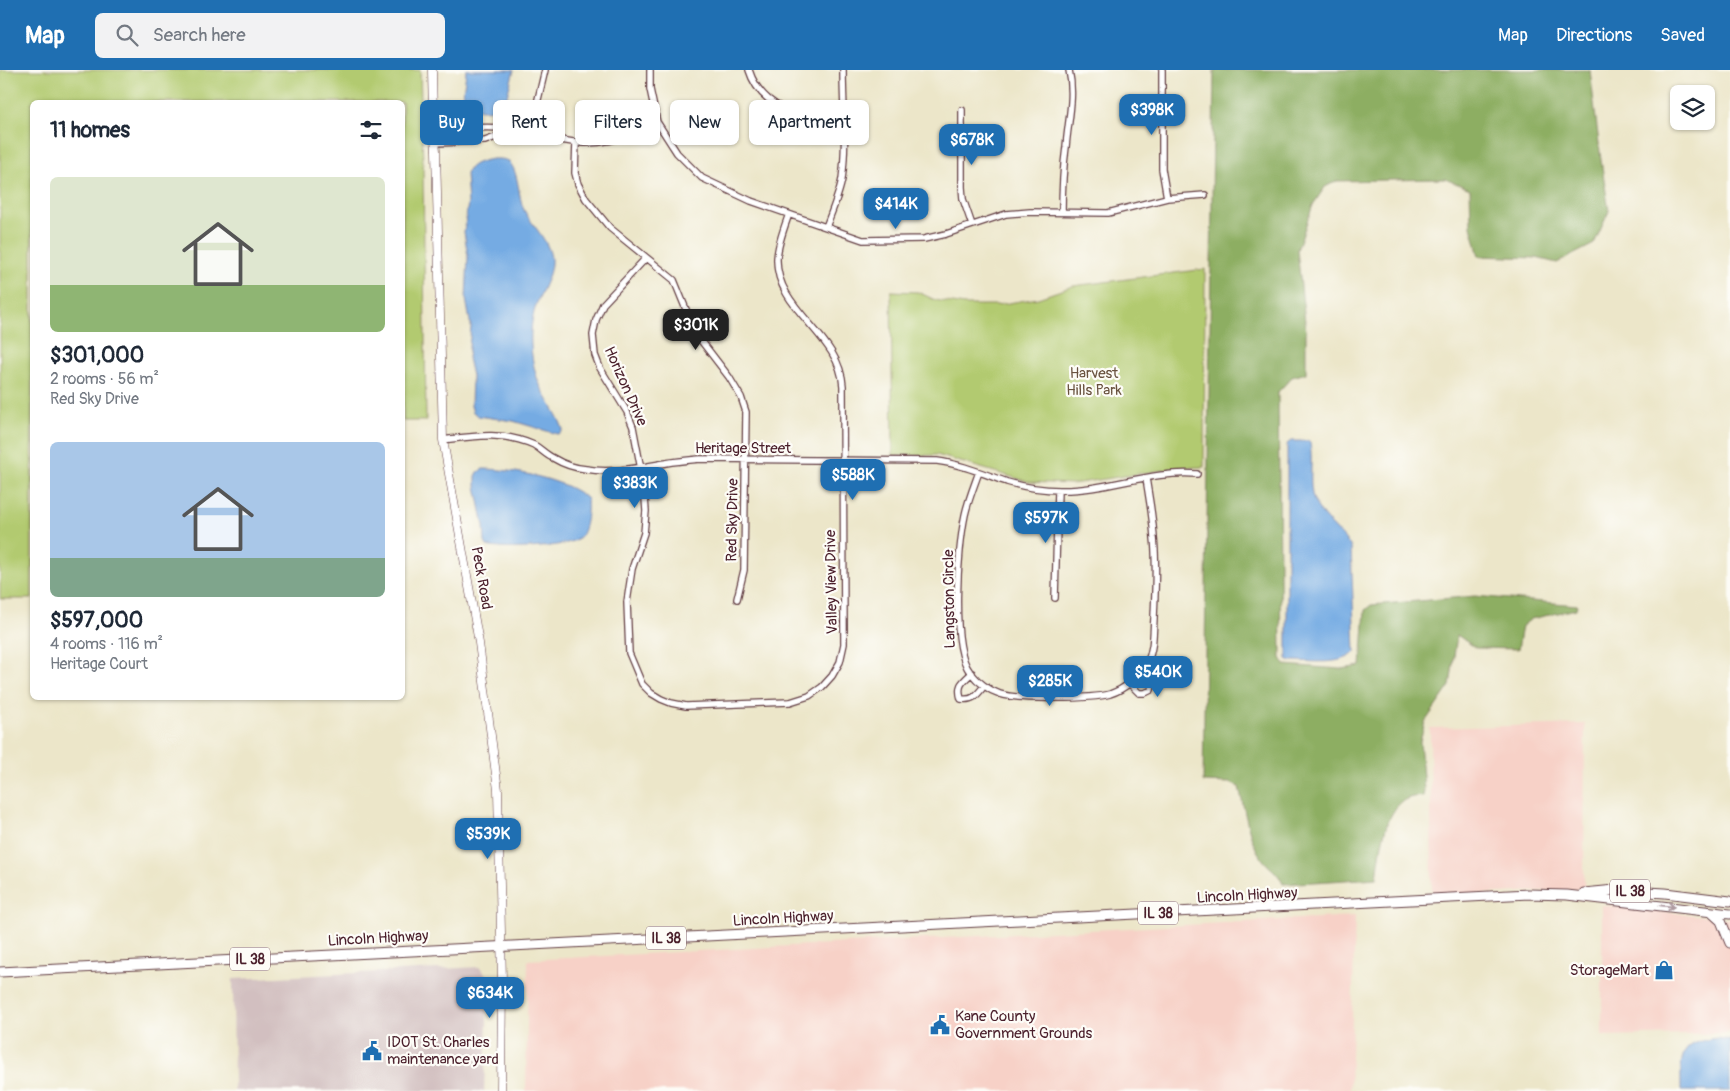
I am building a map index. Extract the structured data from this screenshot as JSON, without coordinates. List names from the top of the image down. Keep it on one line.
{"streets":{"main road":["IL 38","Lincoln Highway"],"street":["Horizon Drive","Heritage Street","Red Sky Drive","Peck Road","Valley View Drive","Langston Circle"]},"crossings":[["Horizon Drive","Heritage Street"],["Horizon Drive","Red Sky Drive"],["Horizon Drive","Valley View Drive"],["Heritage Street","Red Sky Drive"],["Heritage Street","Peck Road"],["Heritage Street","Valley View Drive"],["Heritage Street","Langston Circle"],["Peck Road","Lincoln Highway"]],"parks":["Harvest Hills Park"],"places":{"shop":["StorageMart"],"public building":["Kane County Government Grounds","IDOT St. Charles maintenance yard"]},"page":{"header":"Map","search":"Search here","nav":["Map","Directions","Saved"],"price":["$398K","$678K","$414K","$301K","$588K","$383K","$597K","$540K","$285K","$539K","$634K"],"chip":["Buy","Rent","Filters","New","Apartment"],"heading":"11 homes","list":[{"name":"$301,000","note":"2 rooms · 56 m² · Red Sky Drive"},{"name":"$597,000","note":"4 rooms · 116 m² · Heritage Court"}]}}
